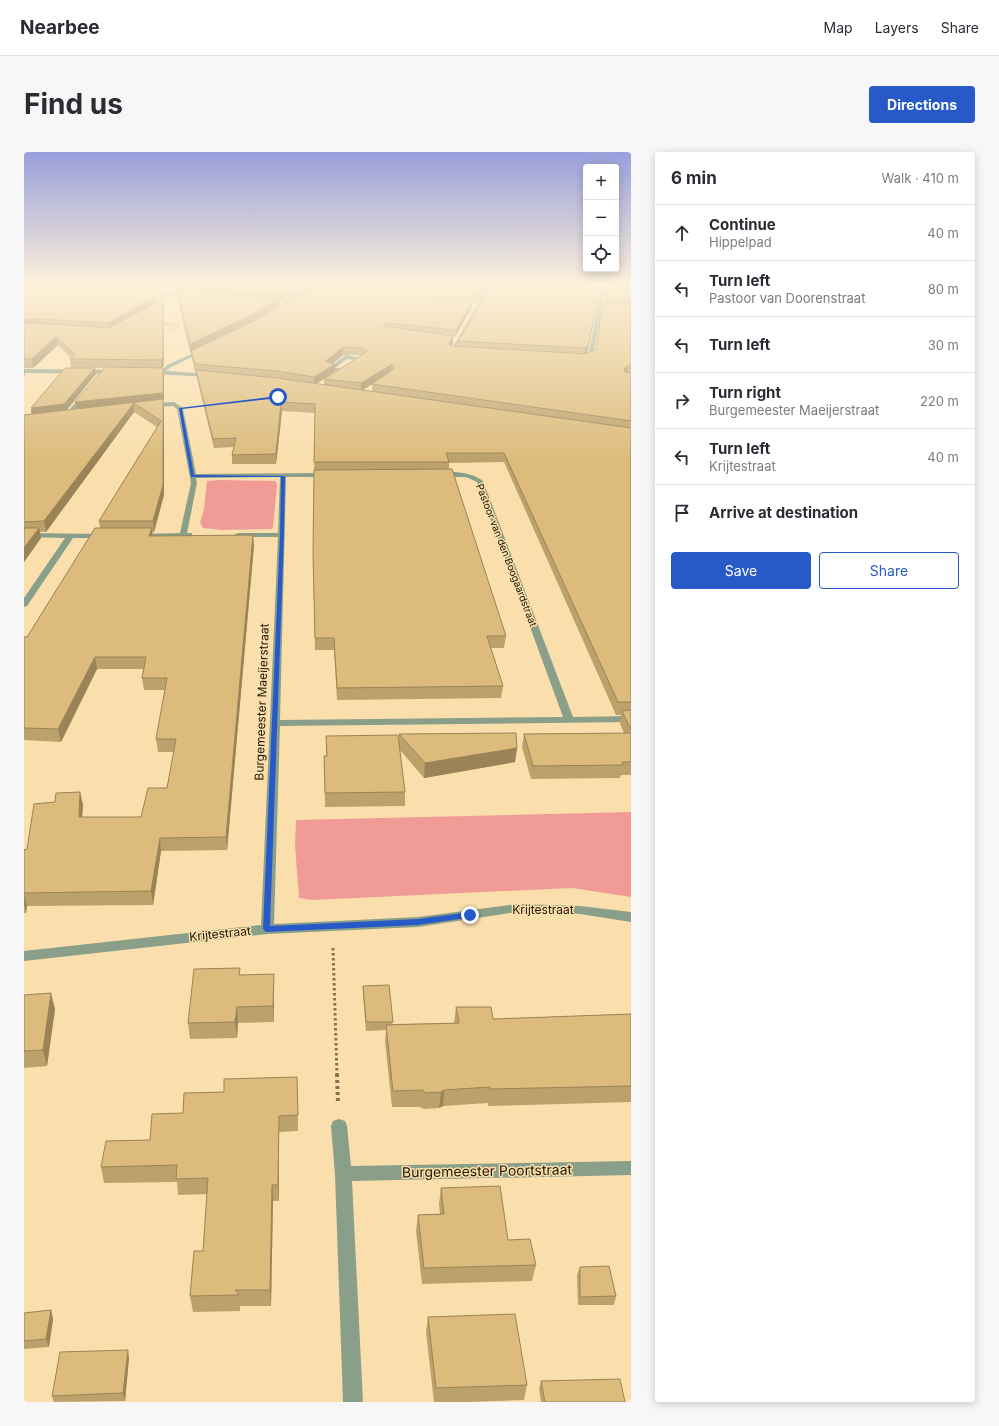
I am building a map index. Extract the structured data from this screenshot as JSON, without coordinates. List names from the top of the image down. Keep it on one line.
{"streets":{"street":["Pastoor van den Boogaardstraat","Burgemeester Maeijerstraat","Krijtestraat","Burgemeester Poortstraat"]},"crossings":[["Burgemeester Maeijerstraat","Krijtestraat"]],"page":{"header":"Nearbee","nav":["Map","Layers","Share"],"buttons":["Directions",["Save","Share"]],"title":"Find us","heading":["6 min","Walk · 410 m"],"map_buttons":["+","−"],"list":[["Continue","Hippelpad","40 m"],["Turn left","Pastoor van Doorenstraat","80 m"],["Turn left","30 m"],["Turn right","Burgemeester Maeijerstraat","220 m"],["Turn left","Krijtestraat","40 m"],"Arrive at destination"]}}
